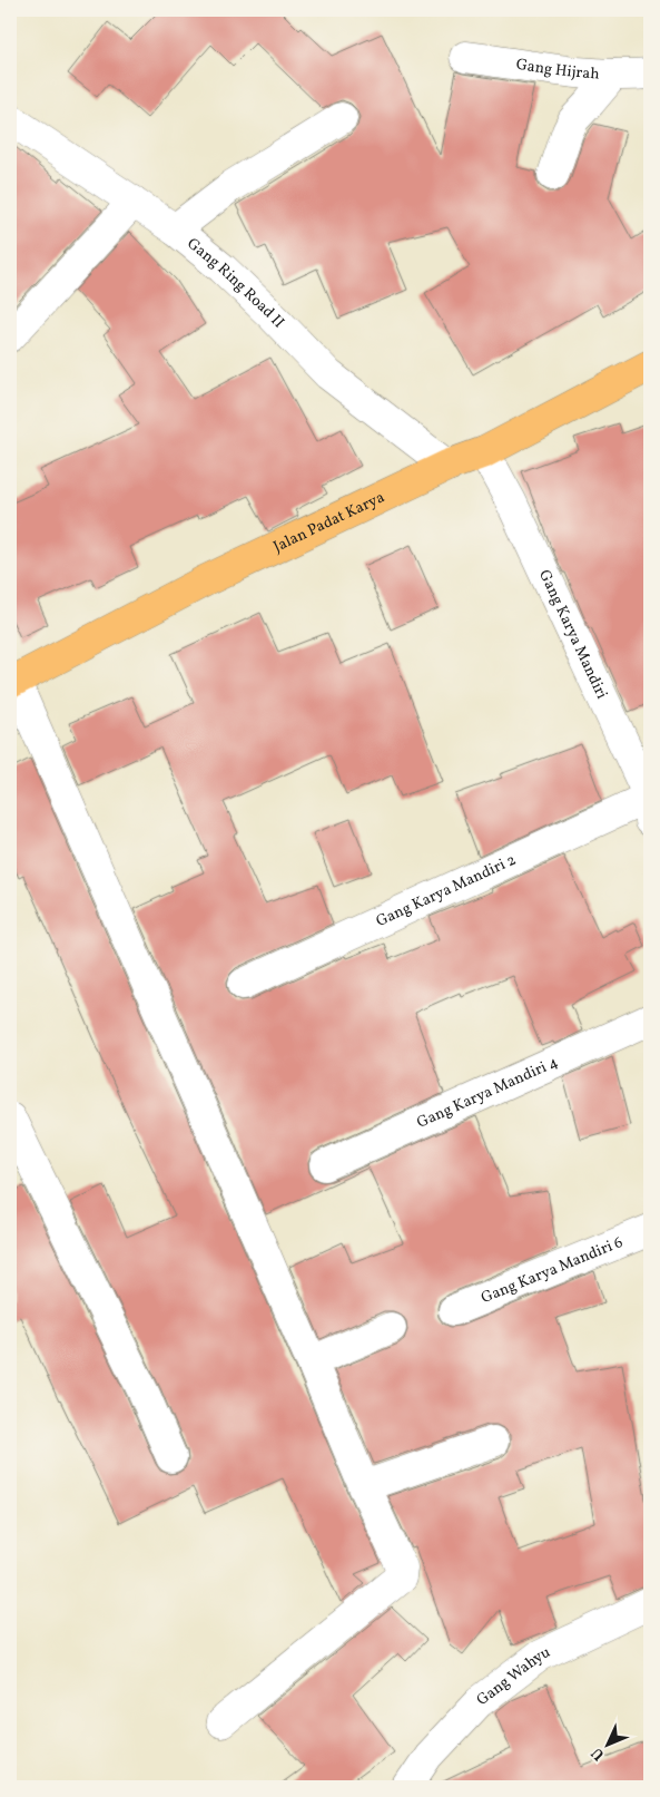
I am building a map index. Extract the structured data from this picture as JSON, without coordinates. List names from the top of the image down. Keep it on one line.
{"streets":{"main road":["Jalan Padat Karya"],"street":["Gang Hijrah","Gang Ring Road II","Gang Karya Mandiri","Gang Karya Mandiri 2","Gang Karya Mandiri 4","Gang Karya Mandiri 6","Gang Wahyu"]},"crossings":[["Gang Ring Road II","Jalan Padat Karya"],["Jalan Padat Karya","Gang Karya Mandiri"],["Gang Karya Mandiri","Gang Karya Mandiri 2"]],"north":"bottom left"}
